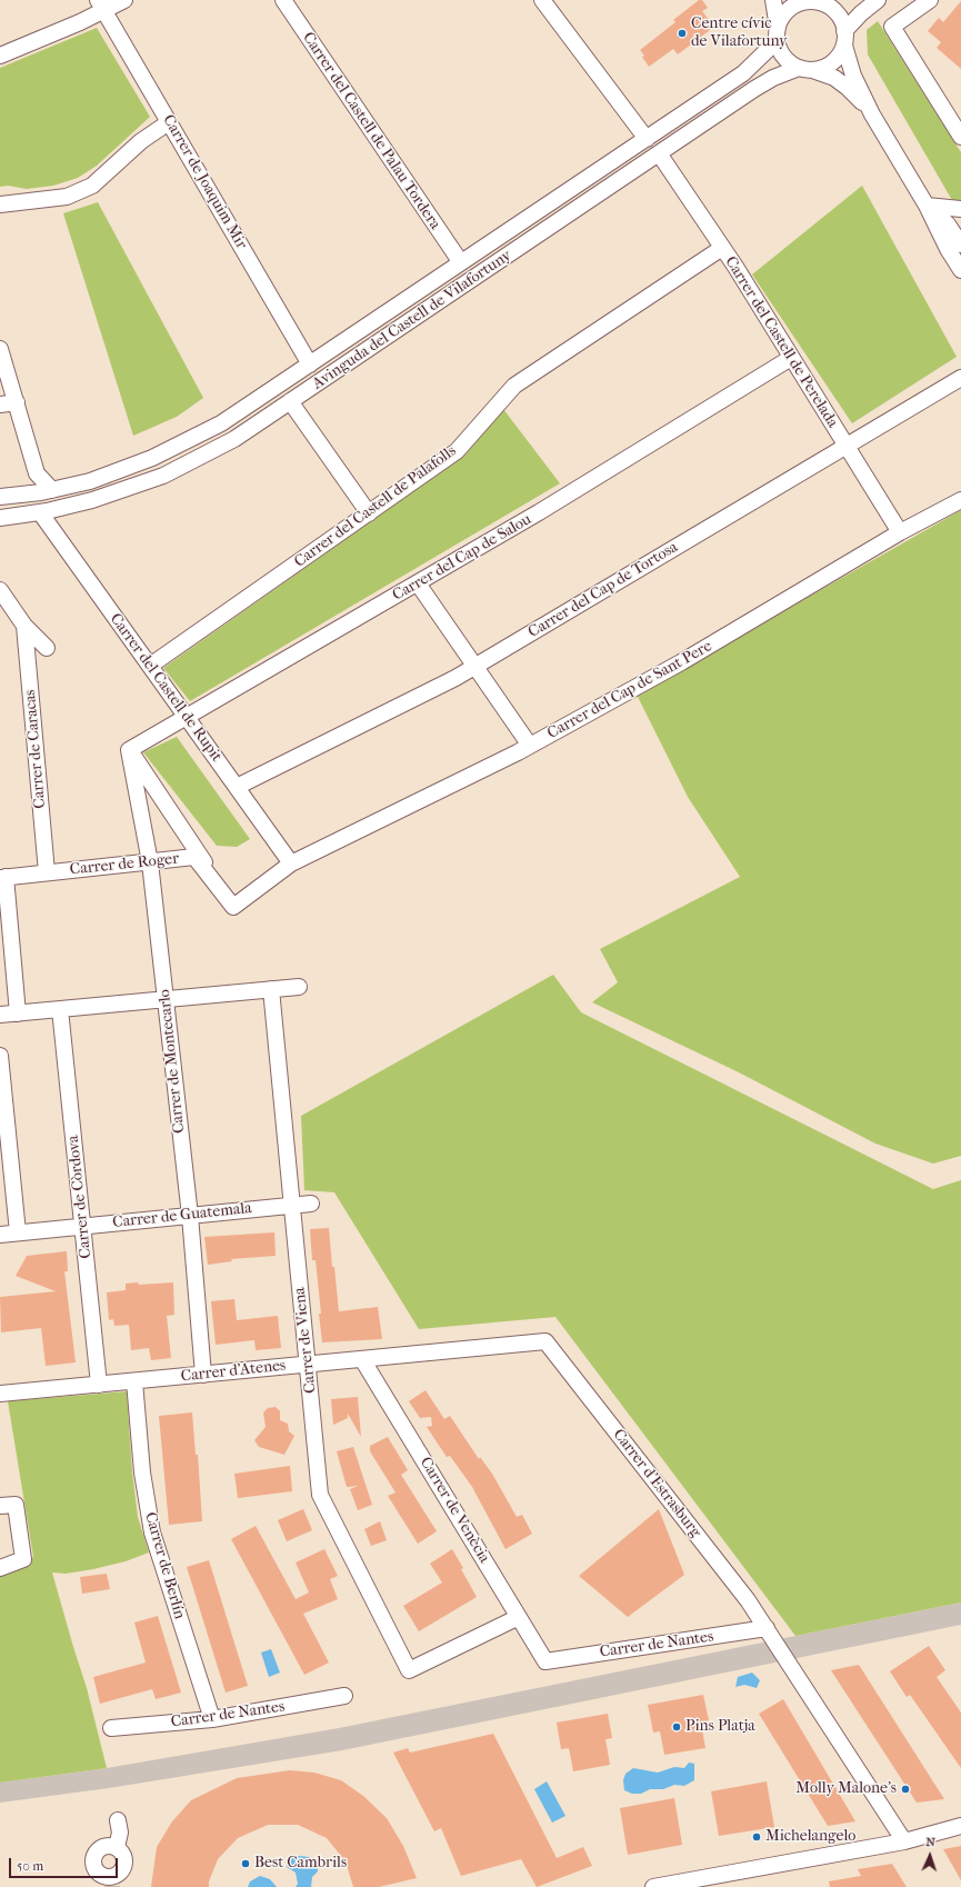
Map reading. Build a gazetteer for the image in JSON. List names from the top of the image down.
{
  "streets": {
    "street": [
      "Carrer del Castell de Palau Tordera",
      "Carrer de Joaquim Mir",
      "Avinguda del Castell de Vilafortuny",
      "Carrer del Castell de Perelada",
      "Carrer del Castell de Palafolls",
      "Carrer del Cap de Salou",
      "Carrer del Cap de Tortosa",
      "Carrer del Castell de Rupit",
      "Carrer del Cap de Sant Pere",
      "Carrer de Caracas",
      "Carrer de Roger",
      "Carrer de Montecarlo",
      "Carrer de Còrdova",
      "Carrer de Guatemala",
      "Carrer de Viena",
      "Carrer d'Atenes",
      "Carrer d'Estrasburg",
      "Carrer de Venècia",
      "Carrer de Berlín",
      "Carrer de Nantes"
    ]
  },
  "crossings": [
    ["Carrer del Castell de Palau Tordera", "Avinguda del Castell de Vilafortuny"],
    ["Carrer de Joaquim Mir", "Avinguda del Castell de Vilafortuny"],
    ["Avinguda del Castell de Vilafortuny", "Carrer del Castell de Perelada"],
    ["Avinguda del Castell de Vilafortuny", "Carrer del Castell de Rupit"],
    ["Carrer del Castell de Perelada", "Carrer del Castell de Palafolls"],
    ["Carrer del Castell de Perelada", "Carrer del Cap de Salou"],
    ["Carrer del Castell de Perelada", "Carrer del Cap de Tortosa"],
    ["Carrer del Castell de Perelada", "Carrer del Cap de Sant Pere"],
    ["Carrer del Castell de Palafolls", "Carrer del Castell de Rupit"],
    ["Carrer del Cap de Salou", "Carrer del Castell de Rupit"],
    ["Carrer del Cap de Salou", "Carrer de Montecarlo"],
    ["Carrer del Cap de Tortosa", "Carrer del Castell de Rupit"],
    ["Carrer del Castell de Rupit", "Carrer del Cap de Sant Pere"],
    ["Carrer de Caracas", "Carrer de Roger"],
    ["Carrer de Roger", "Carrer de Montecarlo"],
    ["Carrer de Montecarlo", "Carrer de Guatemala"],
    ["Carrer de Montecarlo", "Carrer d'Atenes"],
    ["Carrer de Còrdova", "Carrer de Guatemala"],
    ["Carrer de Còrdova", "Carrer d'Atenes"],
    ["Carrer de Guatemala", "Carrer de Viena"],
    ["Carrer de Viena", "Carrer d'Atenes"],
    ["Carrer de Viena", "Carrer de Venècia"],
    ["Carrer d'Atenes", "Carrer d'Estrasburg"],
    ["Carrer d'Atenes", "Carrer de Venècia"],
    ["Carrer d'Atenes", "Carrer de Berlín"],
    ["Carrer d'Estrasburg", "Carrer de Nantes"],
    ["Carrer de Venècia", "Carrer de Nantes"],
    ["Carrer de Berlín", "Carrer de Nantes"]
  ],
  "places": [
    "Centre cívic de Vilafortuny",
    "Pins Platja",
    "Molly Malone's",
    "Michelangelo",
    "Best Cambrils"
  ],
  "scale_bar": "50 m",
  "north": "top"
}
